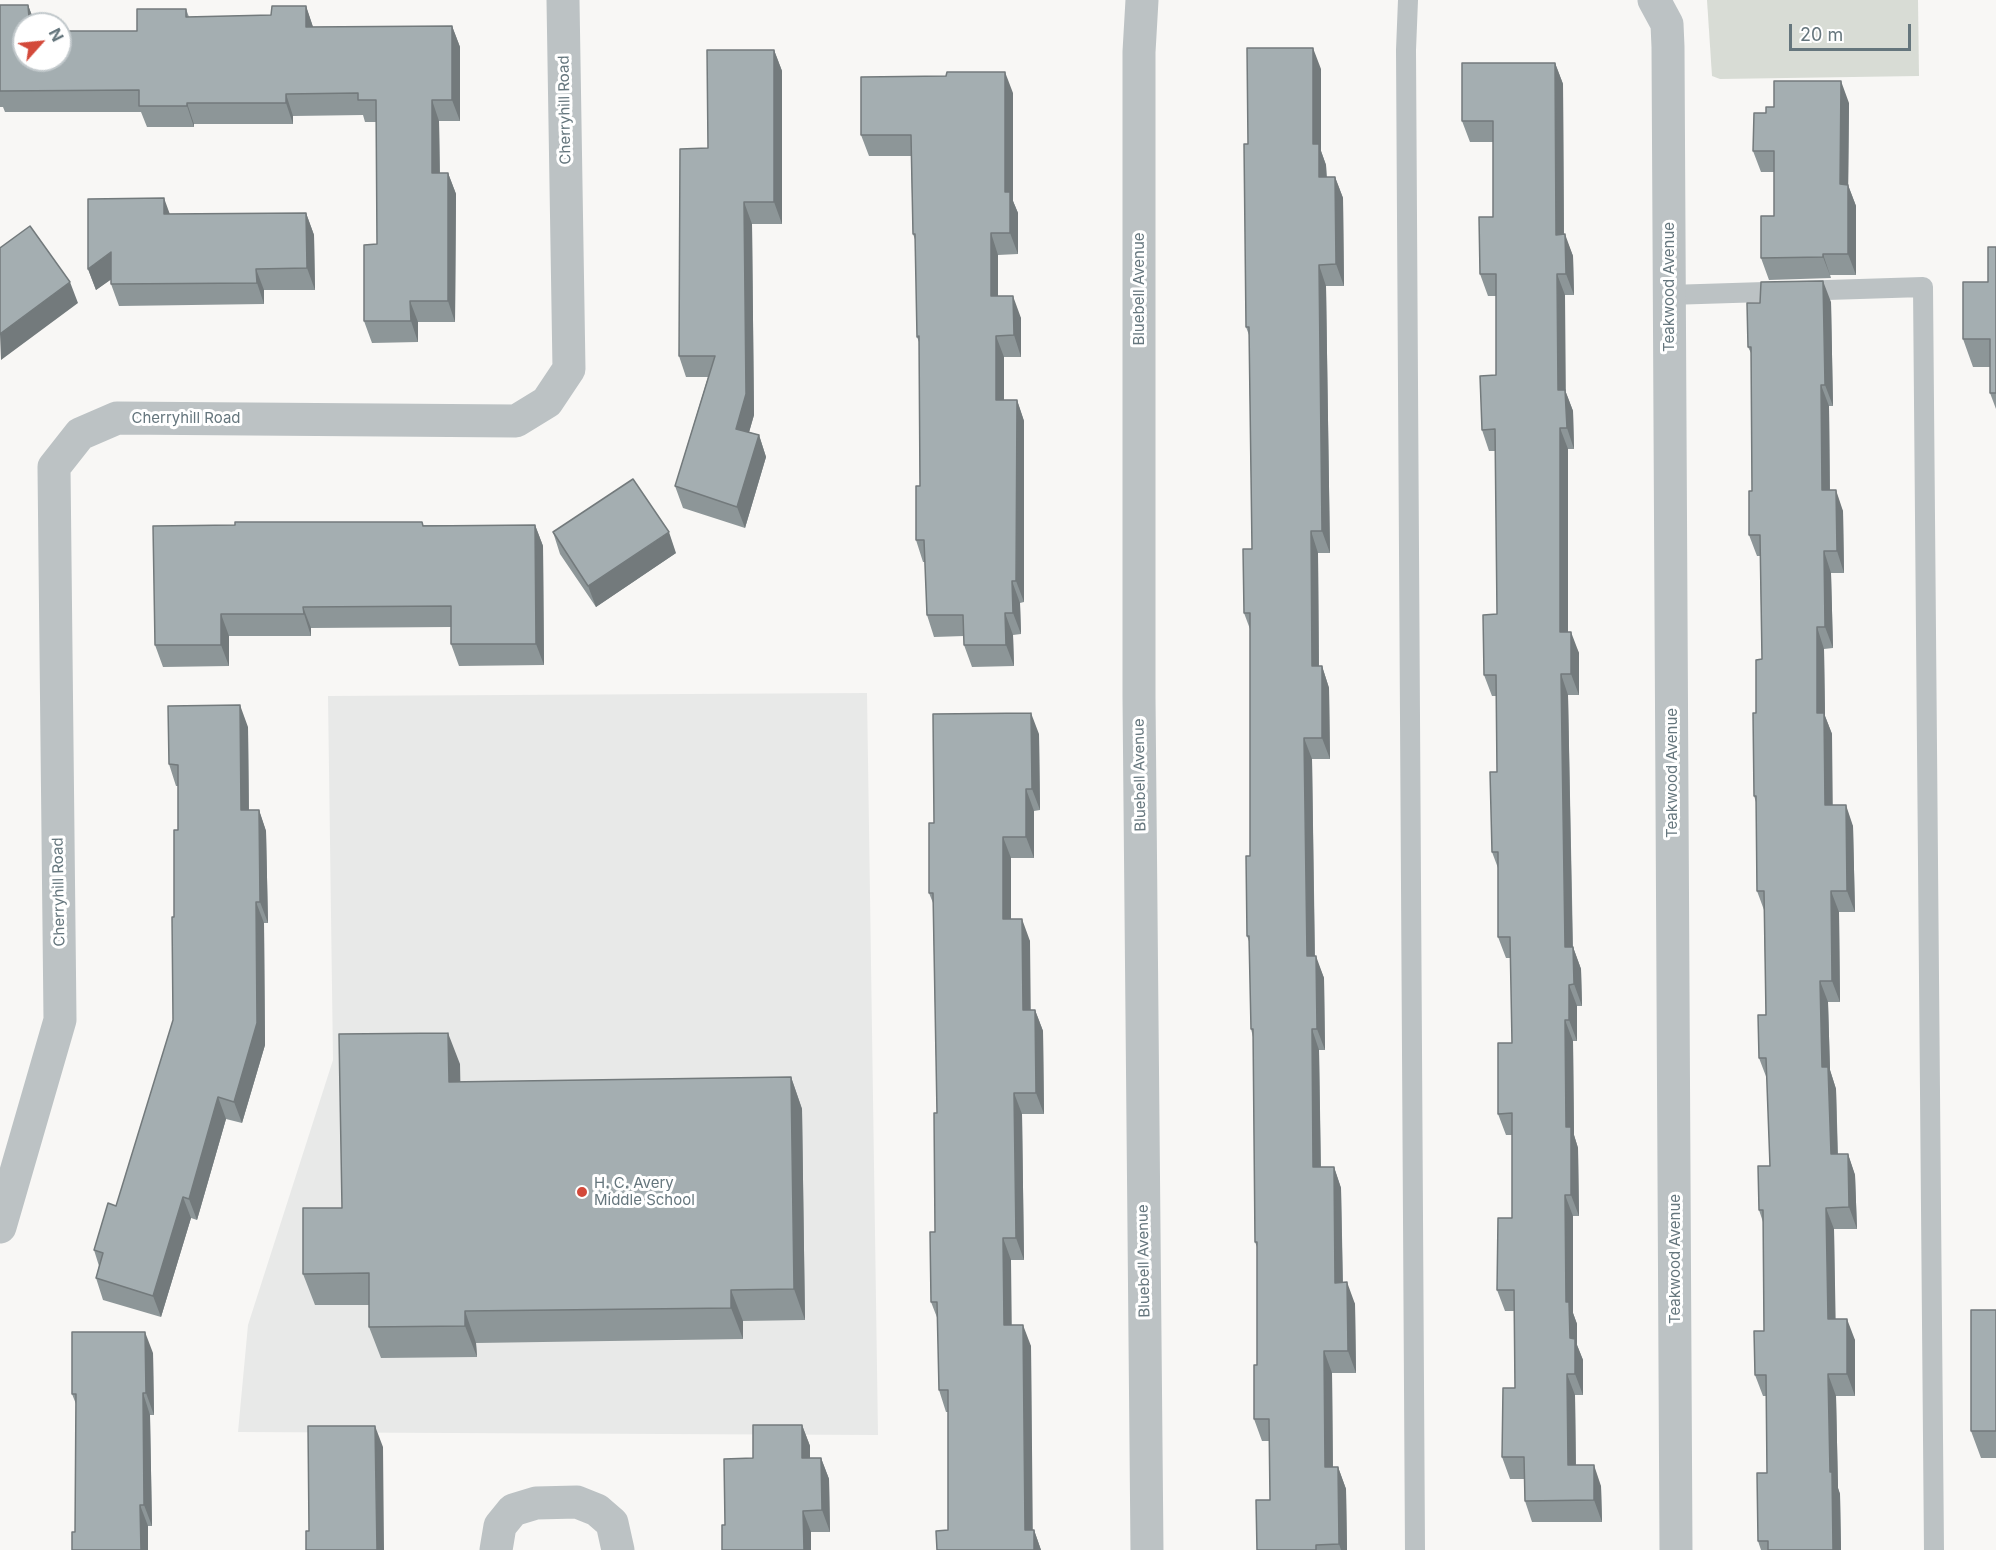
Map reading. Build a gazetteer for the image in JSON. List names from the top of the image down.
{
  "streets": {
    "street": ["Cherryhill Road", "Teakwood Avenue", "Bluebell Avenue"]
  },
  "places": ["H. C. Avery Middle School"],
  "scale_bar": "20 m",
  "north": "top right"
}
